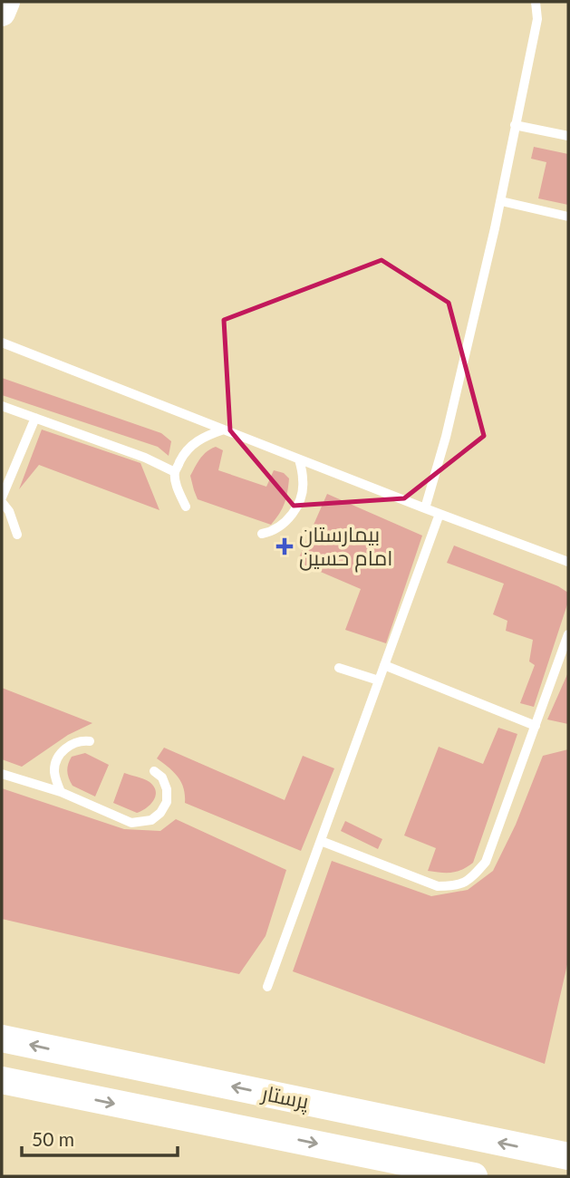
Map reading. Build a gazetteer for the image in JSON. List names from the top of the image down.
{
  "streets": {
    "main road": ["پرستار"]
  },
  "places": {
    "health": ["بیمارستان امام حسین"]
  },
  "scale_bar": "50 m"
}
